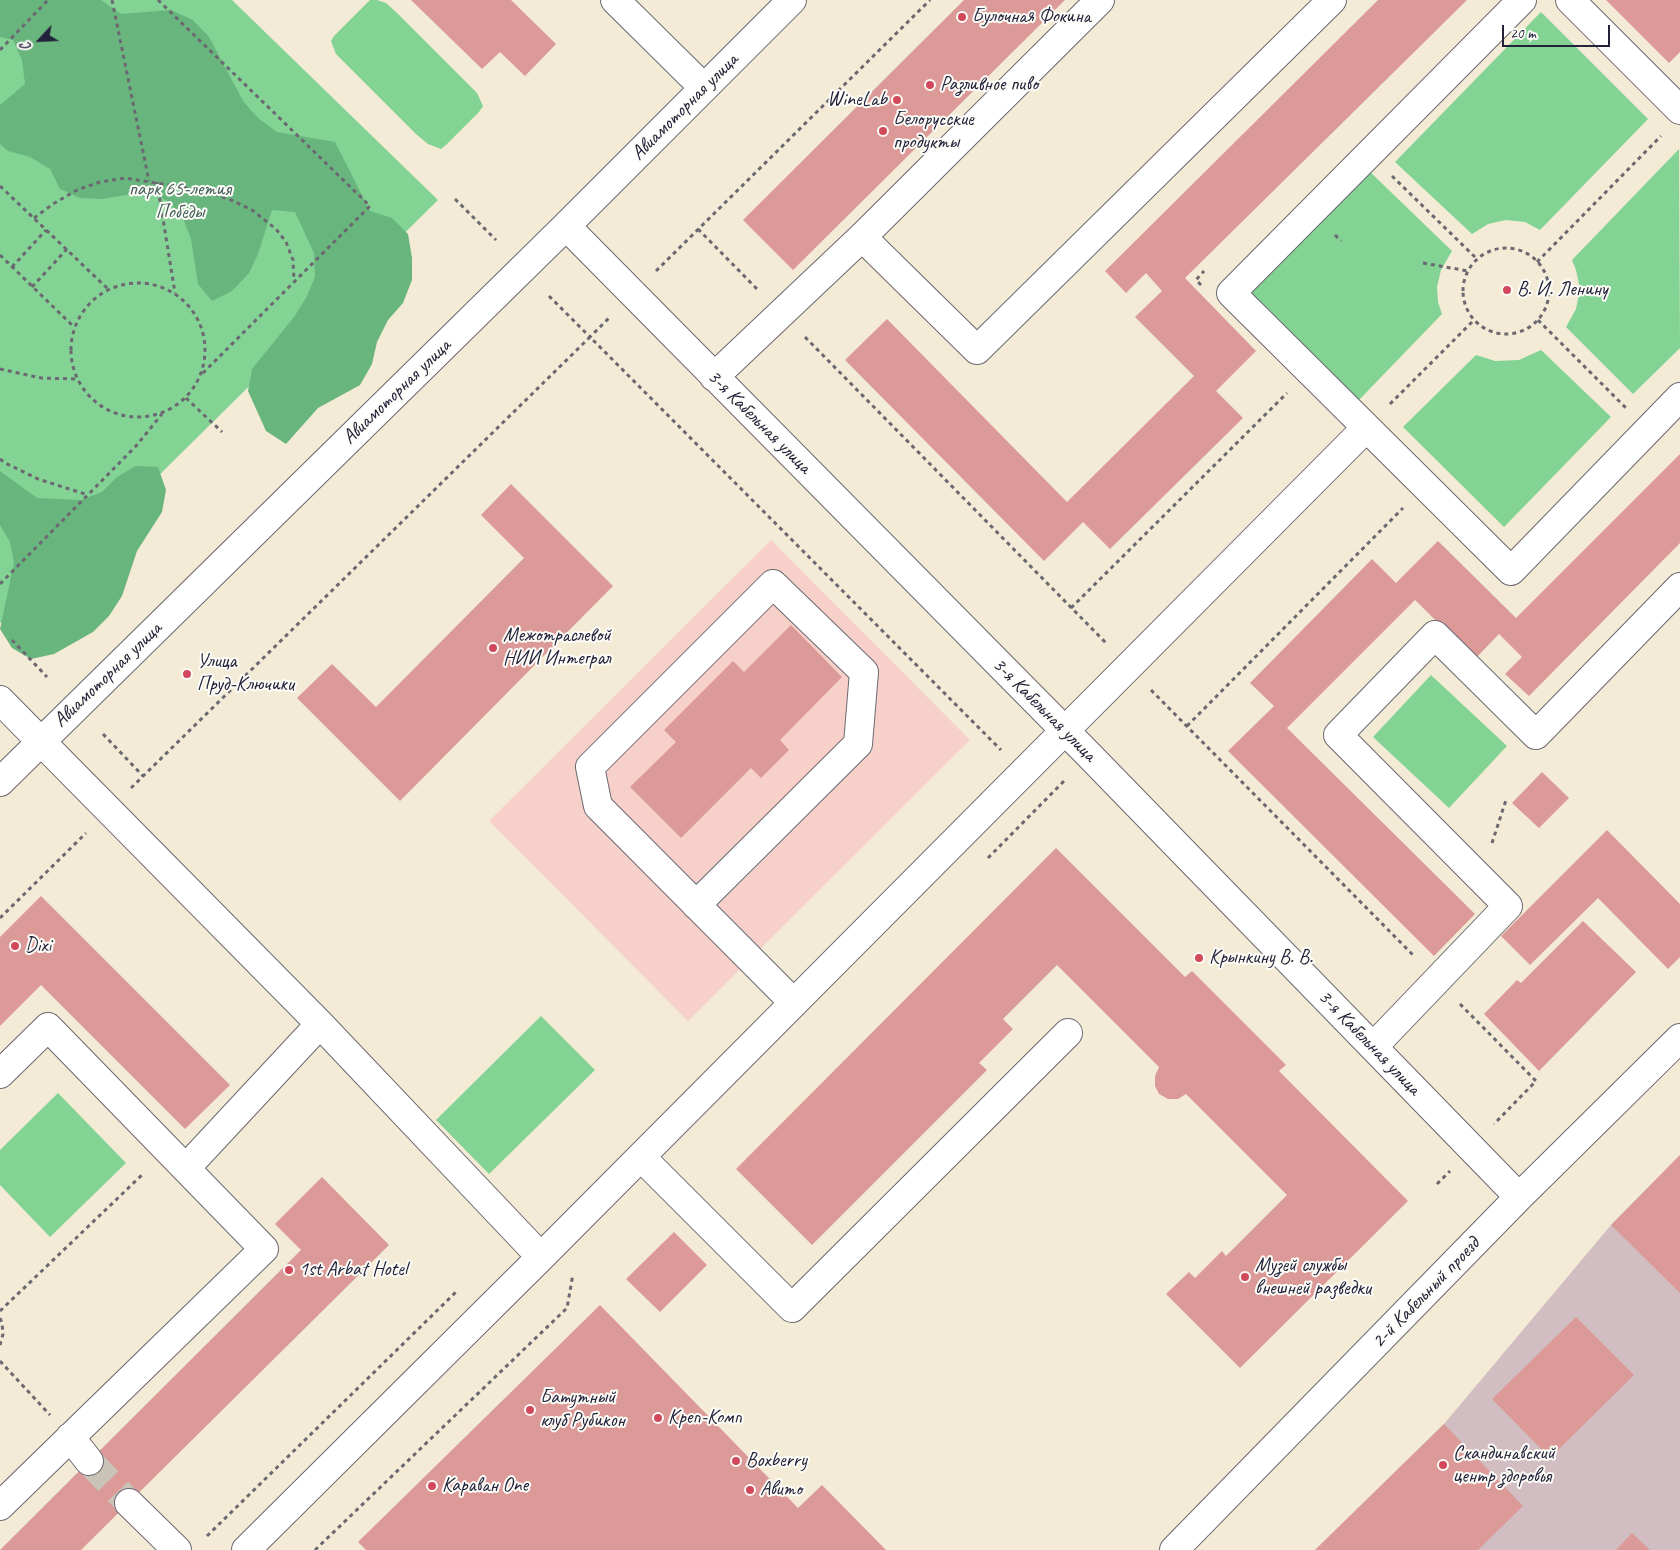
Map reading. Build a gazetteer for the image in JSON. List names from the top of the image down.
{
  "streets": {
    "street": ["Авиамоторная улица", "3-я Кабельная улица", "2-й Кабельный проезд"]
  },
  "crossings": [
    ["Авиамоторная улица", "3-я Кабельная улица"],
    ["3-я Кабельная улица", "2-й Кабельный проезд"]
  ],
  "parks": ["парк 65-летия Победы"],
  "places": [
    "Булочная Фокина",
    "Разливное пиво",
    "WineLab",
    "Белорусские продукты",
    "В. И. Ленину",
    "Межотраслевой НИИ Интеграл",
    "Улица Пруд-Ключики",
    "Dixi",
    "Крынкину В. В.",
    "1st Arbat Hotel",
    "Музей службы внешней разведки",
    "Батутный клуб Рубикон",
    "Креп-Комп",
    "Boxberry",
    "Скандинавский центр здоровья",
    "Караван One",
    "Авито"
  ],
  "scale_bar": "20 m",
  "north": "bottom left"
}
